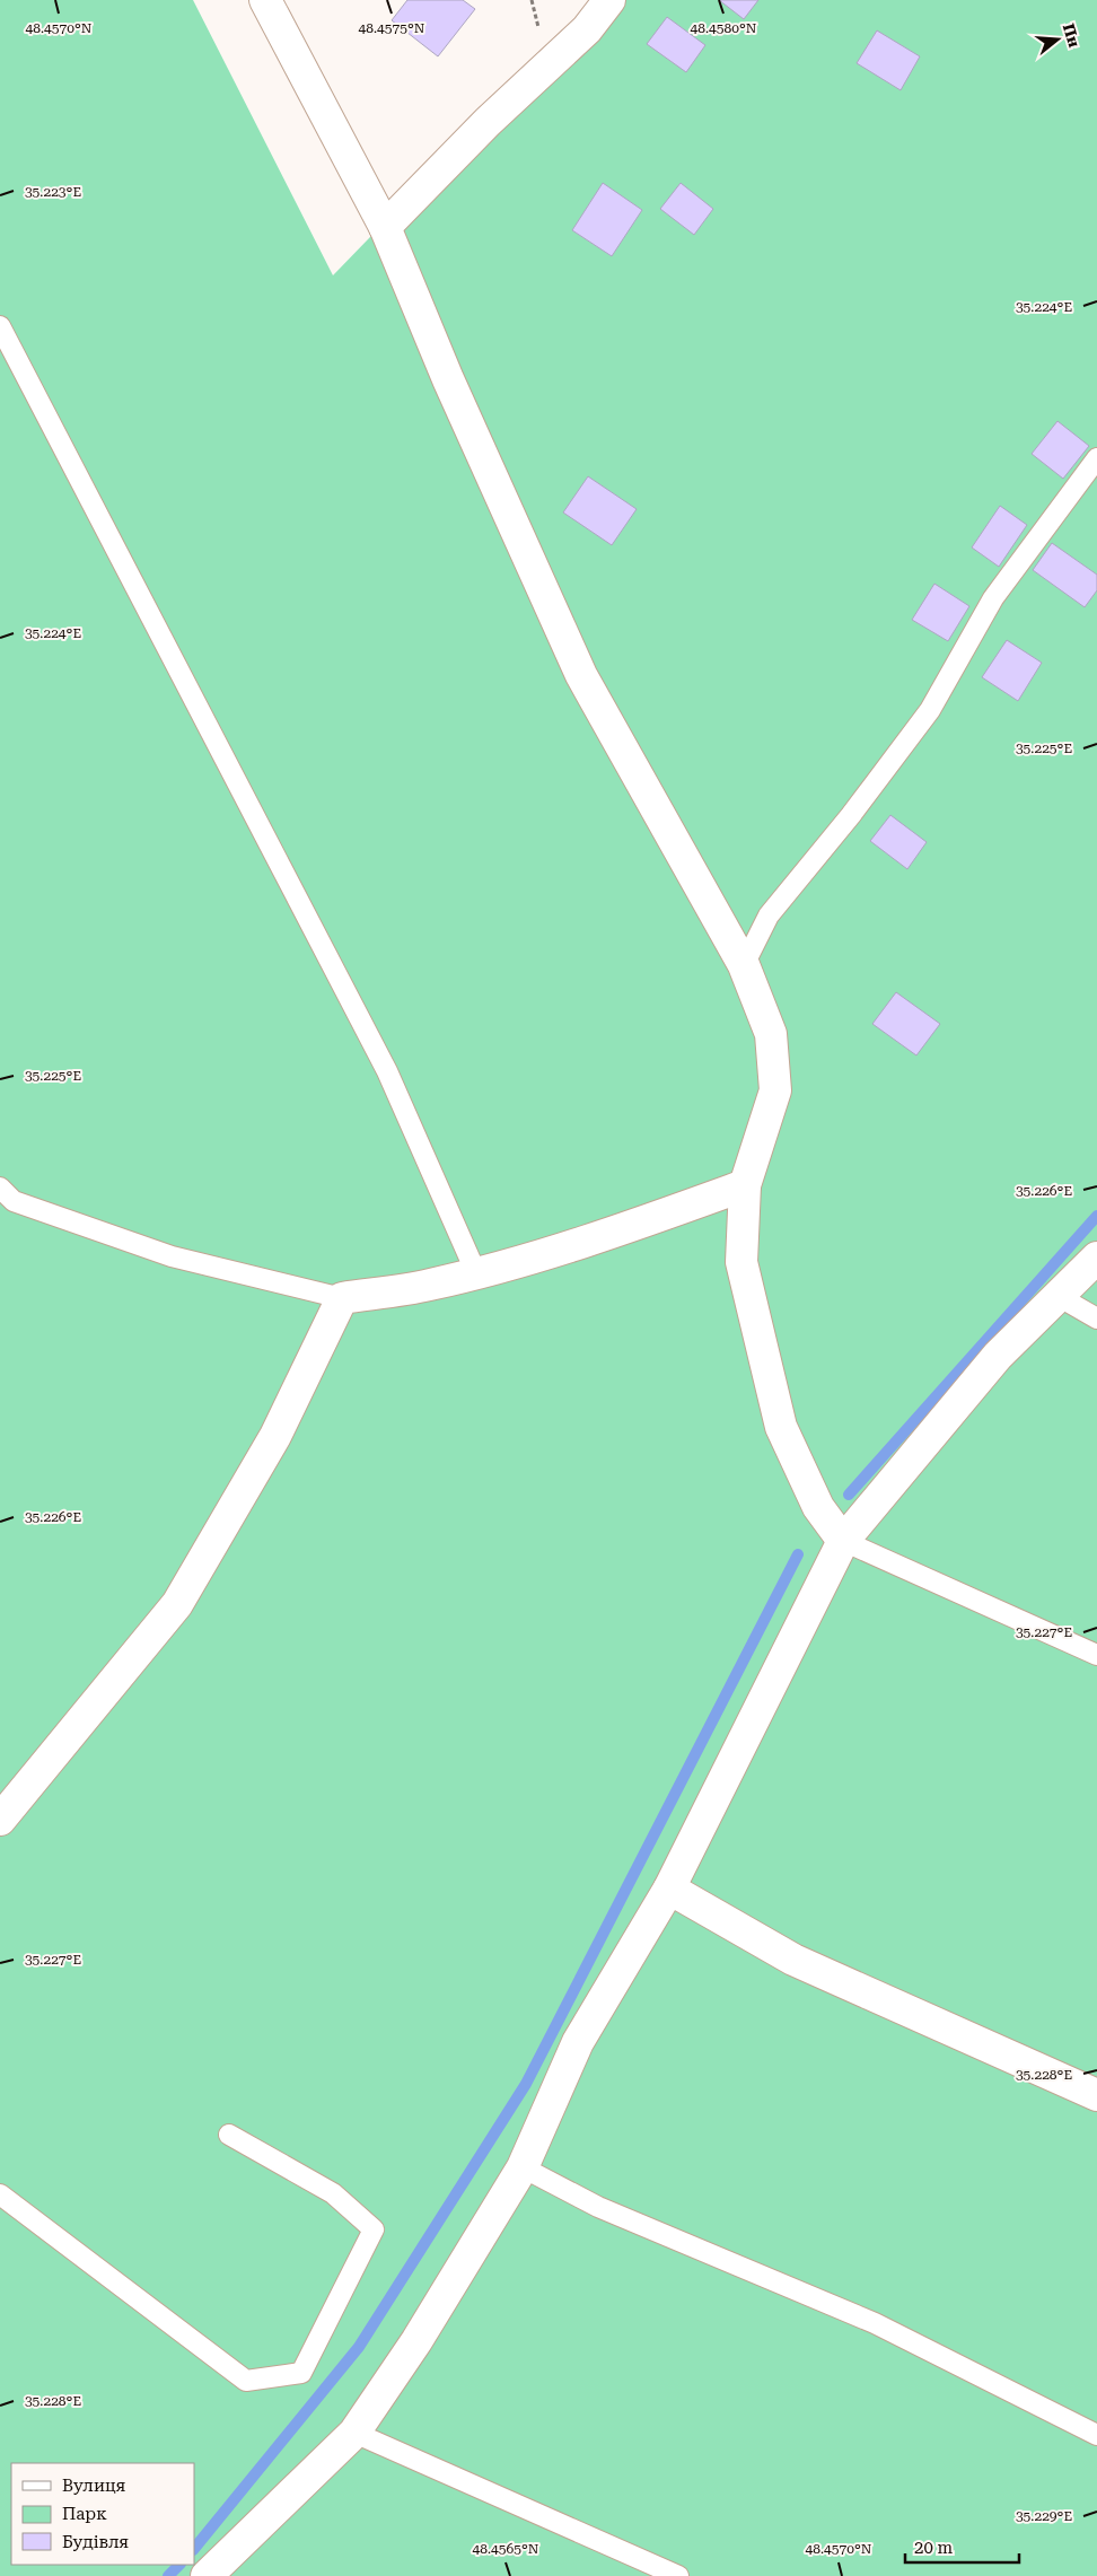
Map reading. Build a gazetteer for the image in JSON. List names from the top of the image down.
{
  "legend": ["Вулиця", "Парк", "Будівля"],
  "scale_bar": "20 m",
  "north": "right",
  "coordinates": [
    "48.4570°N",
    "48.4575°N",
    "48.4580°N",
    "35.223°E",
    "35.224°E",
    "35.225°E",
    "35.226°E",
    "35.227°E",
    "35.228°E",
    "35.229°E",
    "48.4565°N"
  ]
}
